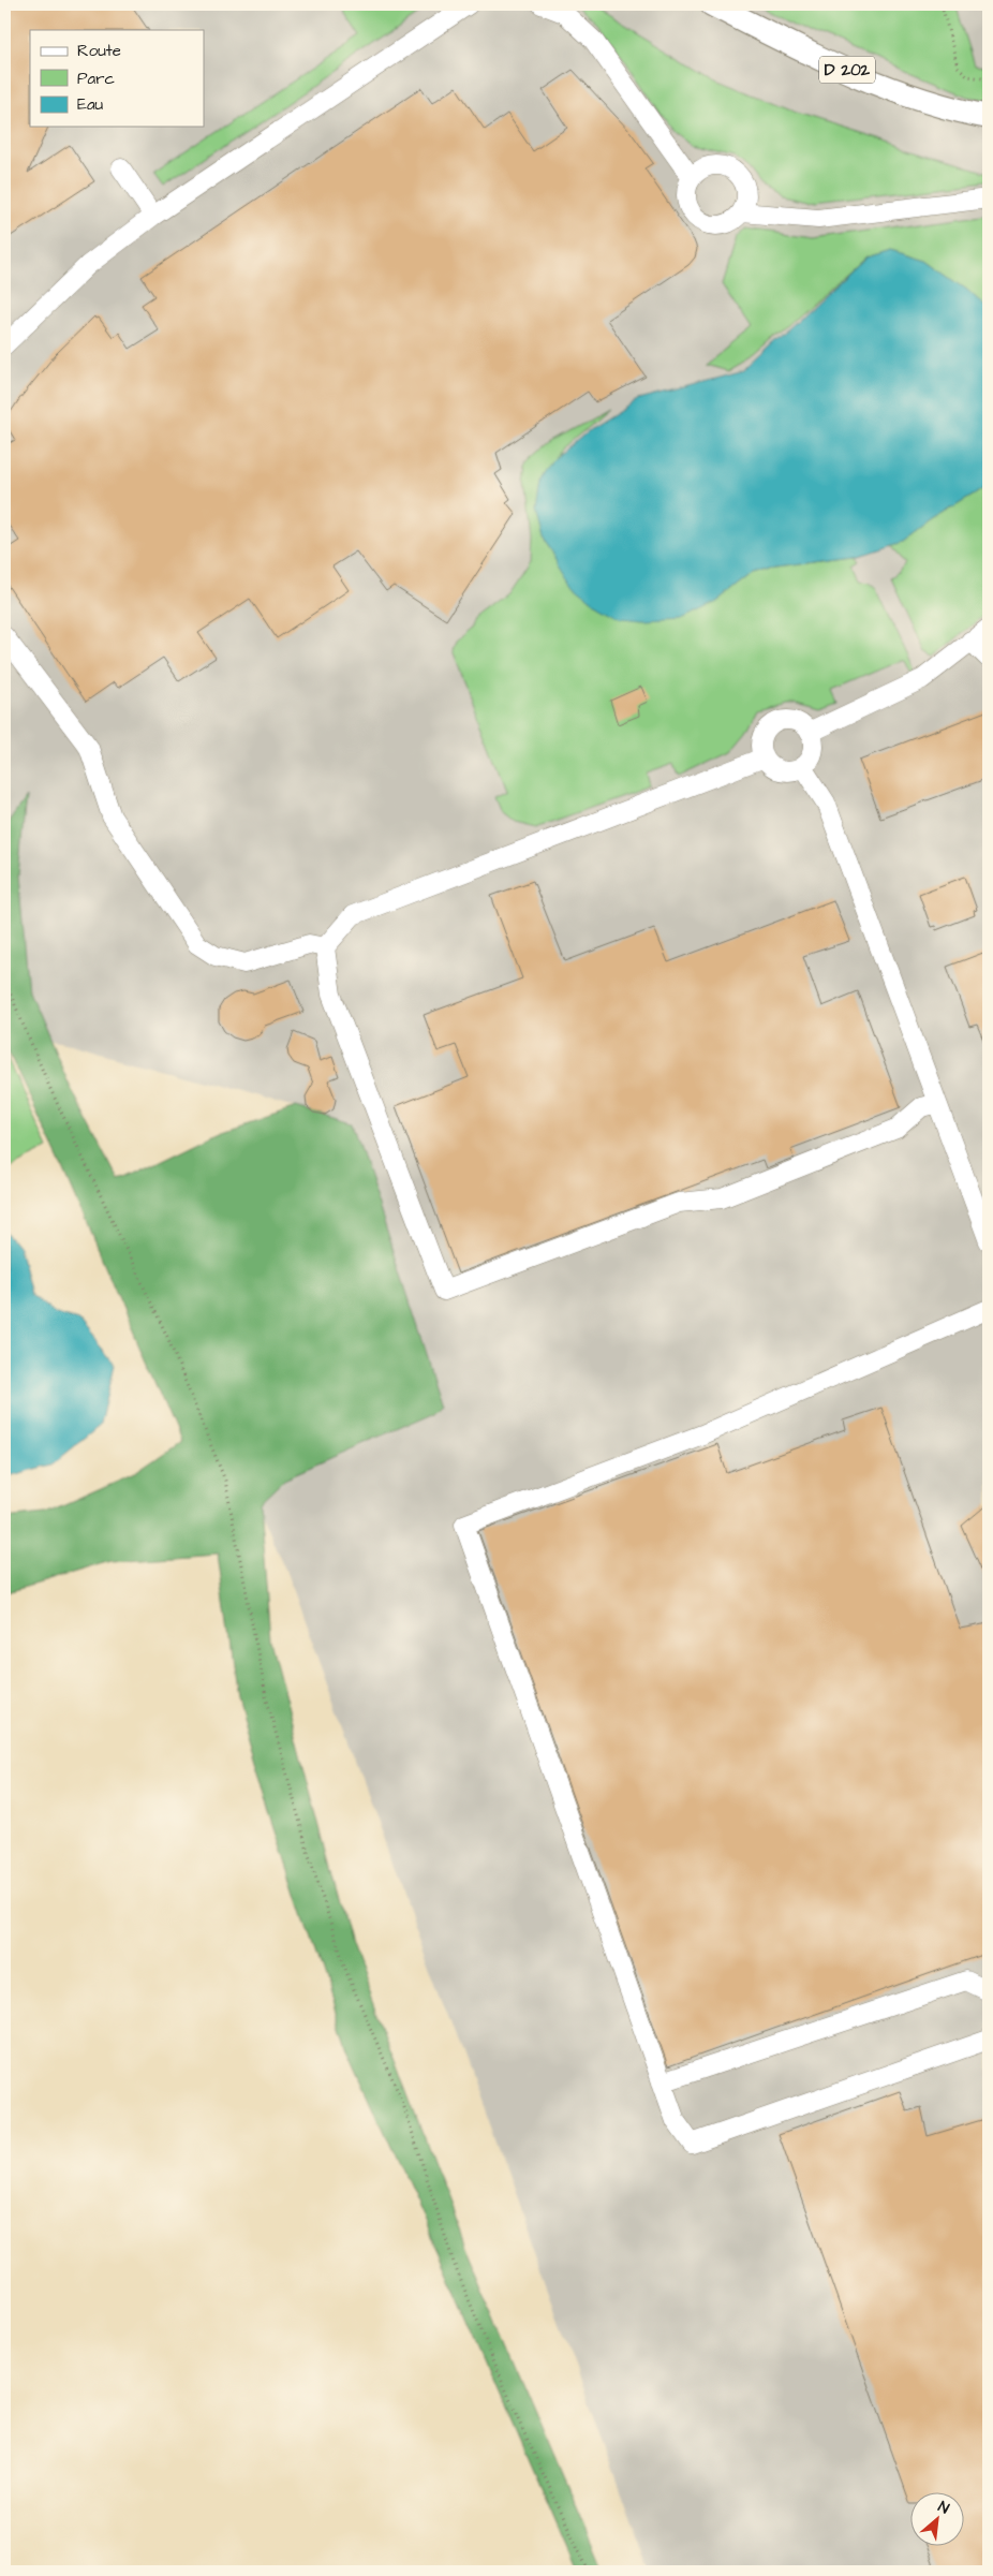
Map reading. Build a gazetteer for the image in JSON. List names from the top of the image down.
{
  "streets": {
    "main road": ["D 202"]
  },
  "legend": ["Route", "Parc", "Eau"],
  "north": "top right"
}
